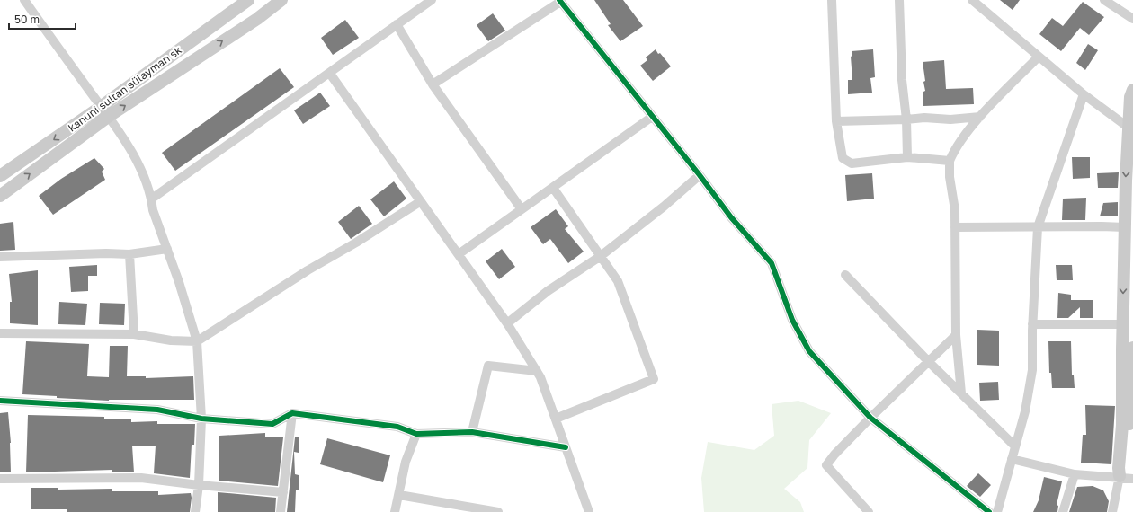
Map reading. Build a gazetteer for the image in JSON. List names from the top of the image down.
{
  "streets": {
    "main road": ["kanuni sultan sülayman sk"]
  },
  "scale_bar": "50 m"
}
